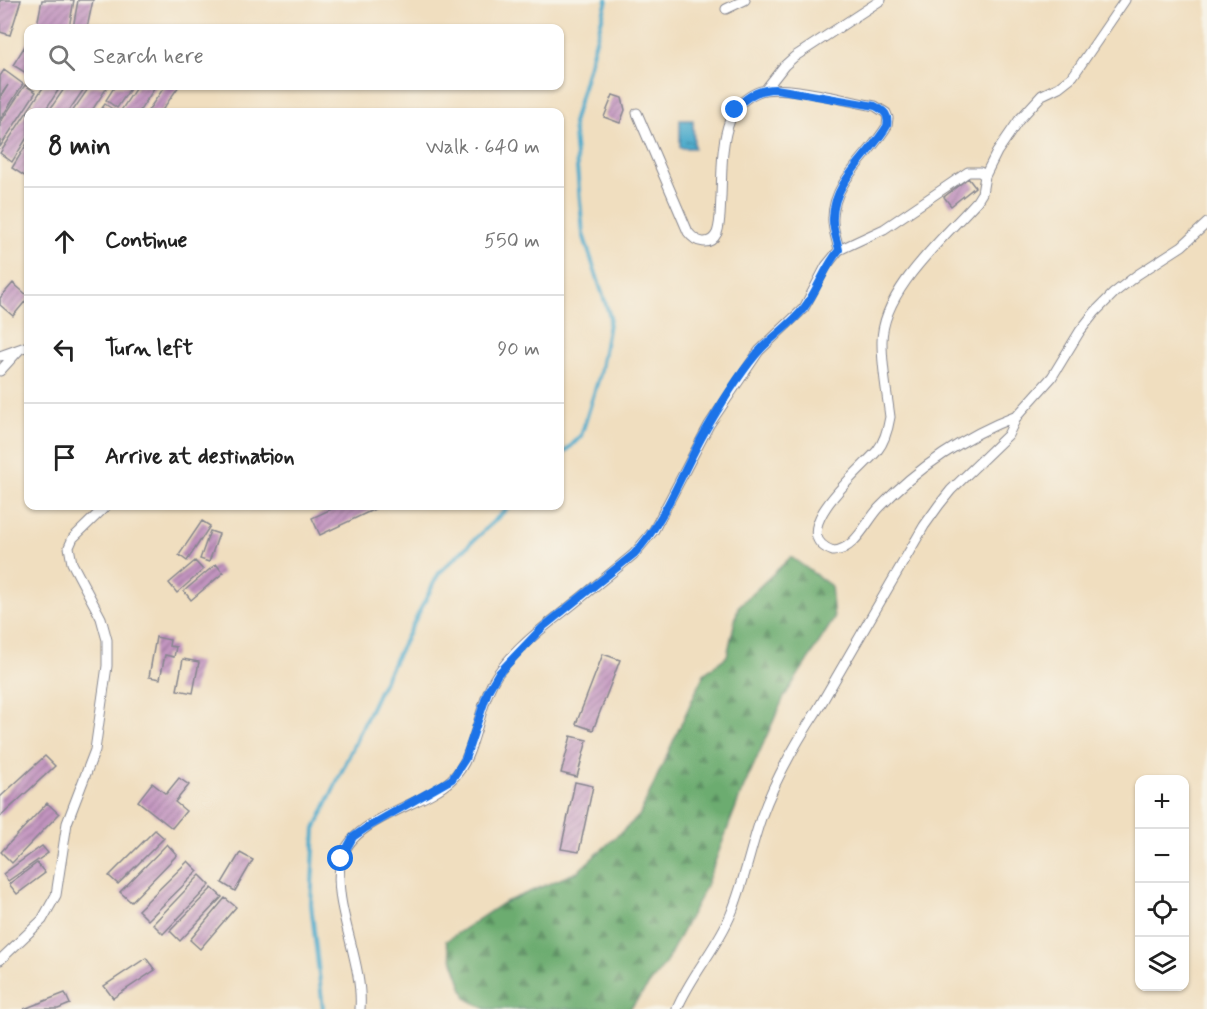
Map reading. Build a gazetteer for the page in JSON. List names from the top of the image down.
{
  "page": {
    "search": "Search here",
    "heading": ["8 min", "Walk · 640 m"],
    "list": [
      ["Continue", "550 m"],
      ["Turn left", "90 m"],
      "Arrive at destination"
    ],
    "map_buttons": ["+", "−"]
  }
}
